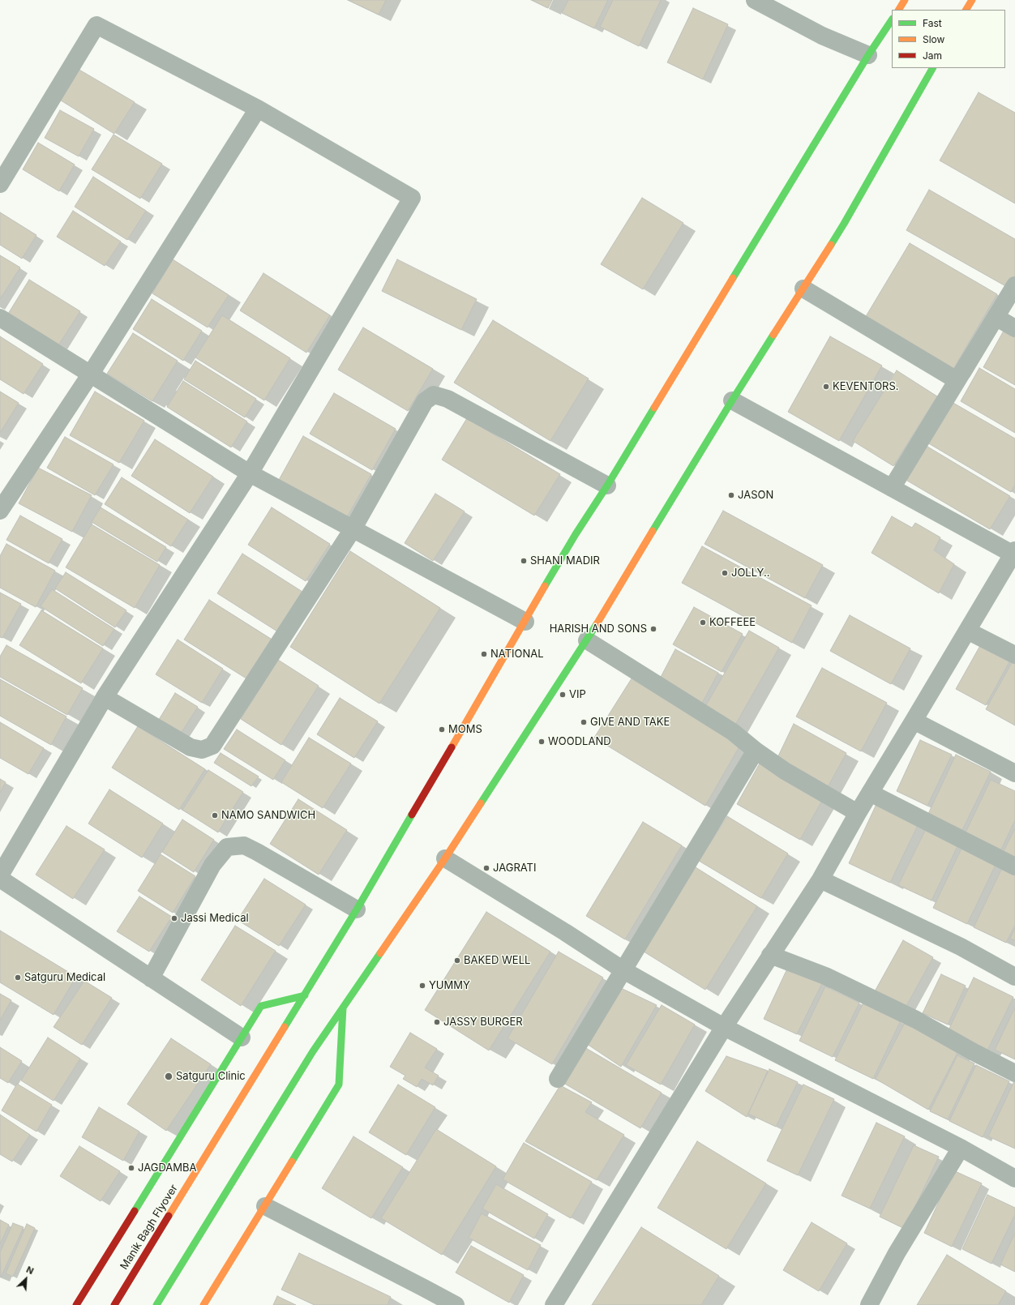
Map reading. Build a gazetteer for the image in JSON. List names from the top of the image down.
{
  "streets": {
    "main road": ["Manik Bagh Flyover"]
  },
  "places": [
    "KEVENTORS.",
    "JASON",
    "SHANI MADIR",
    "JOLLY..",
    "KOFFEEE",
    "HARISH AND SONS",
    "NATIONAL",
    "VIP",
    "GIVE AND TAKE",
    "MOMS",
    "WOODLAND",
    "NAMO SANDWICH",
    "JAGRATI",
    "Jassi Medical",
    "BAKED WELL",
    "Satguru Medical",
    "YUMMY",
    "JASSY BURGER",
    "Satguru Clinic",
    "JAGDAMBA"
  ],
  "legend": ["Fast", "Slow", "Jam"],
  "north": "top right"
}
